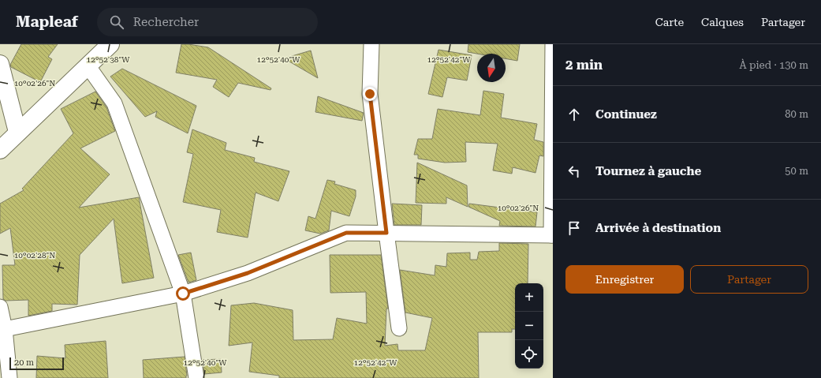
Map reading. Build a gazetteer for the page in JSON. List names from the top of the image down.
{
  "scale_bar": "20 m",
  "north": "bottom",
  "page": {
    "header": "Mapleaf",
    "search": "Rechercher",
    "nav": ["Carte", "Calques", "Partager"],
    "heading": ["2 min", "À pied · 130 m"],
    "list": [
      ["Continuez", "80 m"],
      ["Tournez à gauche", "50 m"],
      "Arrivée à destination"
    ],
    "buttons": ["Enregistrer", "Partager"],
    "map_buttons": ["+", "−"],
    "scale": "20 m"
  },
  "coordinates": [
    "12°52'38\"W",
    "12°52'40\"W",
    "12°52'42\"W",
    "10°02'26\"N",
    "10°02'28\"N"
  ]
}
